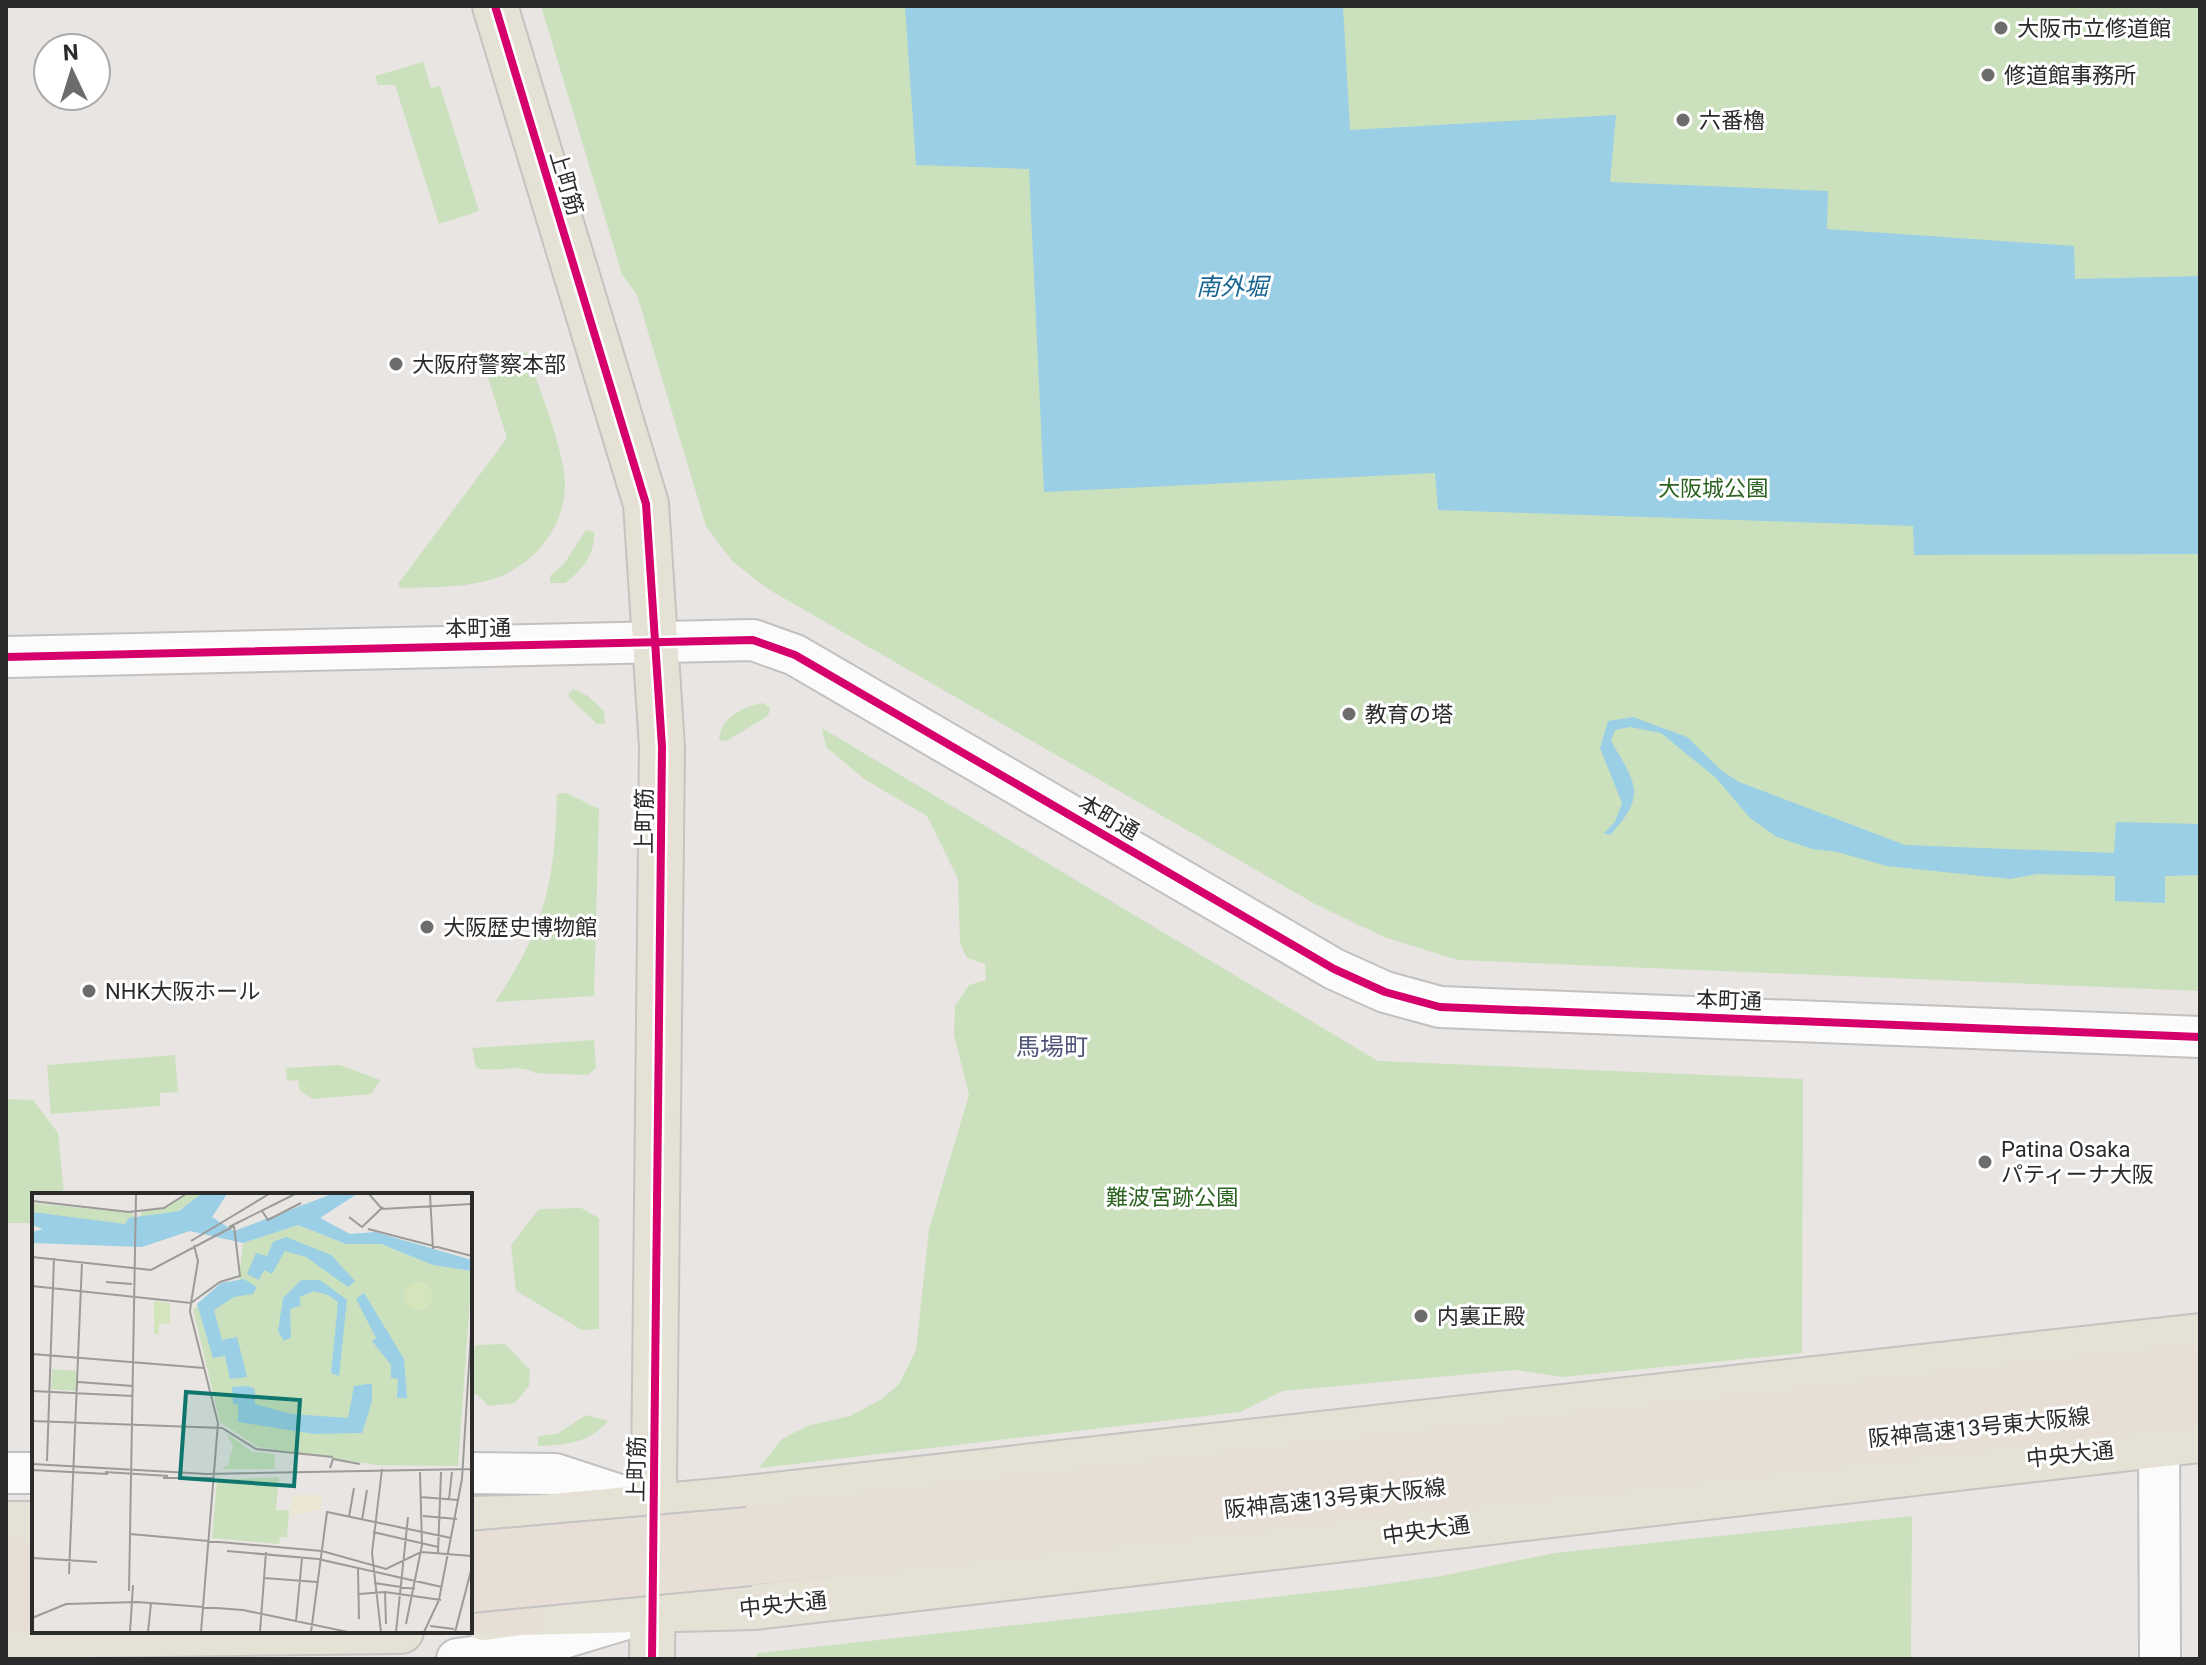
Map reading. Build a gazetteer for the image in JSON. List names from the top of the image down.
{
  "streets": {
    "highway": ["阪神高速13号東大阪線"],
    "main road": ["上町筋", "中央大通"],
    "street": ["本町通"]
  },
  "crossings": [
    ["上町筋", "本町通"],
    ["上町筋", "中央大通"]
  ],
  "districts": ["馬場町"],
  "water": ["南外堀"],
  "parks": ["大阪城公園", "難波宮跡公園"],
  "places": [
    "大阪市立修道館",
    "修道館事務所",
    "六番櫓",
    "大阪府警察本部",
    "教育の塔",
    "大阪歴史博物館",
    "NHK大阪ホール",
    "Patina Osaka パティーナ大阪",
    "内裏正殿"
  ],
  "north": "top"
}
